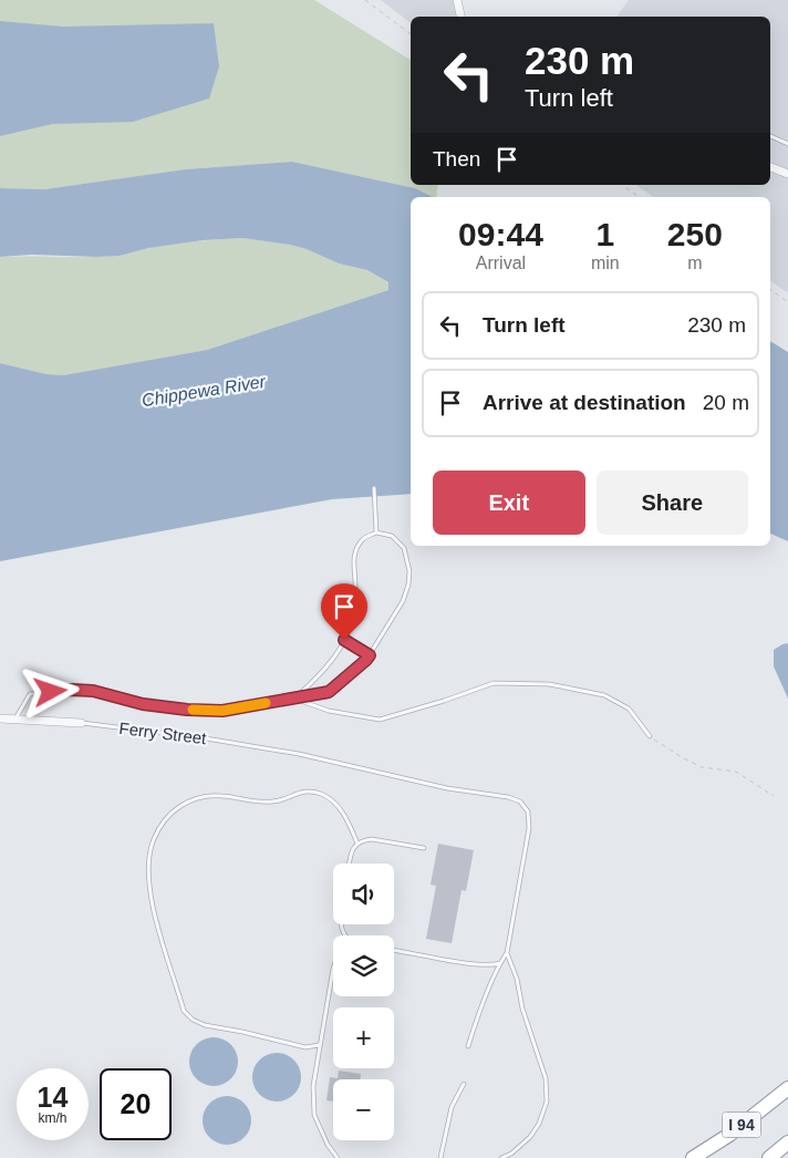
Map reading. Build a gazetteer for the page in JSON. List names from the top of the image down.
{
  "streets": {
    "highway": ["I 94"],
    "street": ["Ferry Street"]
  },
  "water": ["Chippewa River"],
  "page": {
    "turn": ["230 m", "Turn left"],
    "then": "Then",
    "eta": [
      "09:44",
      "Arrival",
      "1",
      "min",
      "250",
      "m"
    ],
    "list": [
      {
        "name": "Turn left",
        "value": "230 m"
      },
      {
        "name": "Arrive at destination",
        "value": "20 m"
      }
    ],
    "buttons": ["Exit", "Share"],
    "map_buttons": ["+", "−"],
    "speed": "14 km/h",
    "limit": "20"
  }
}
